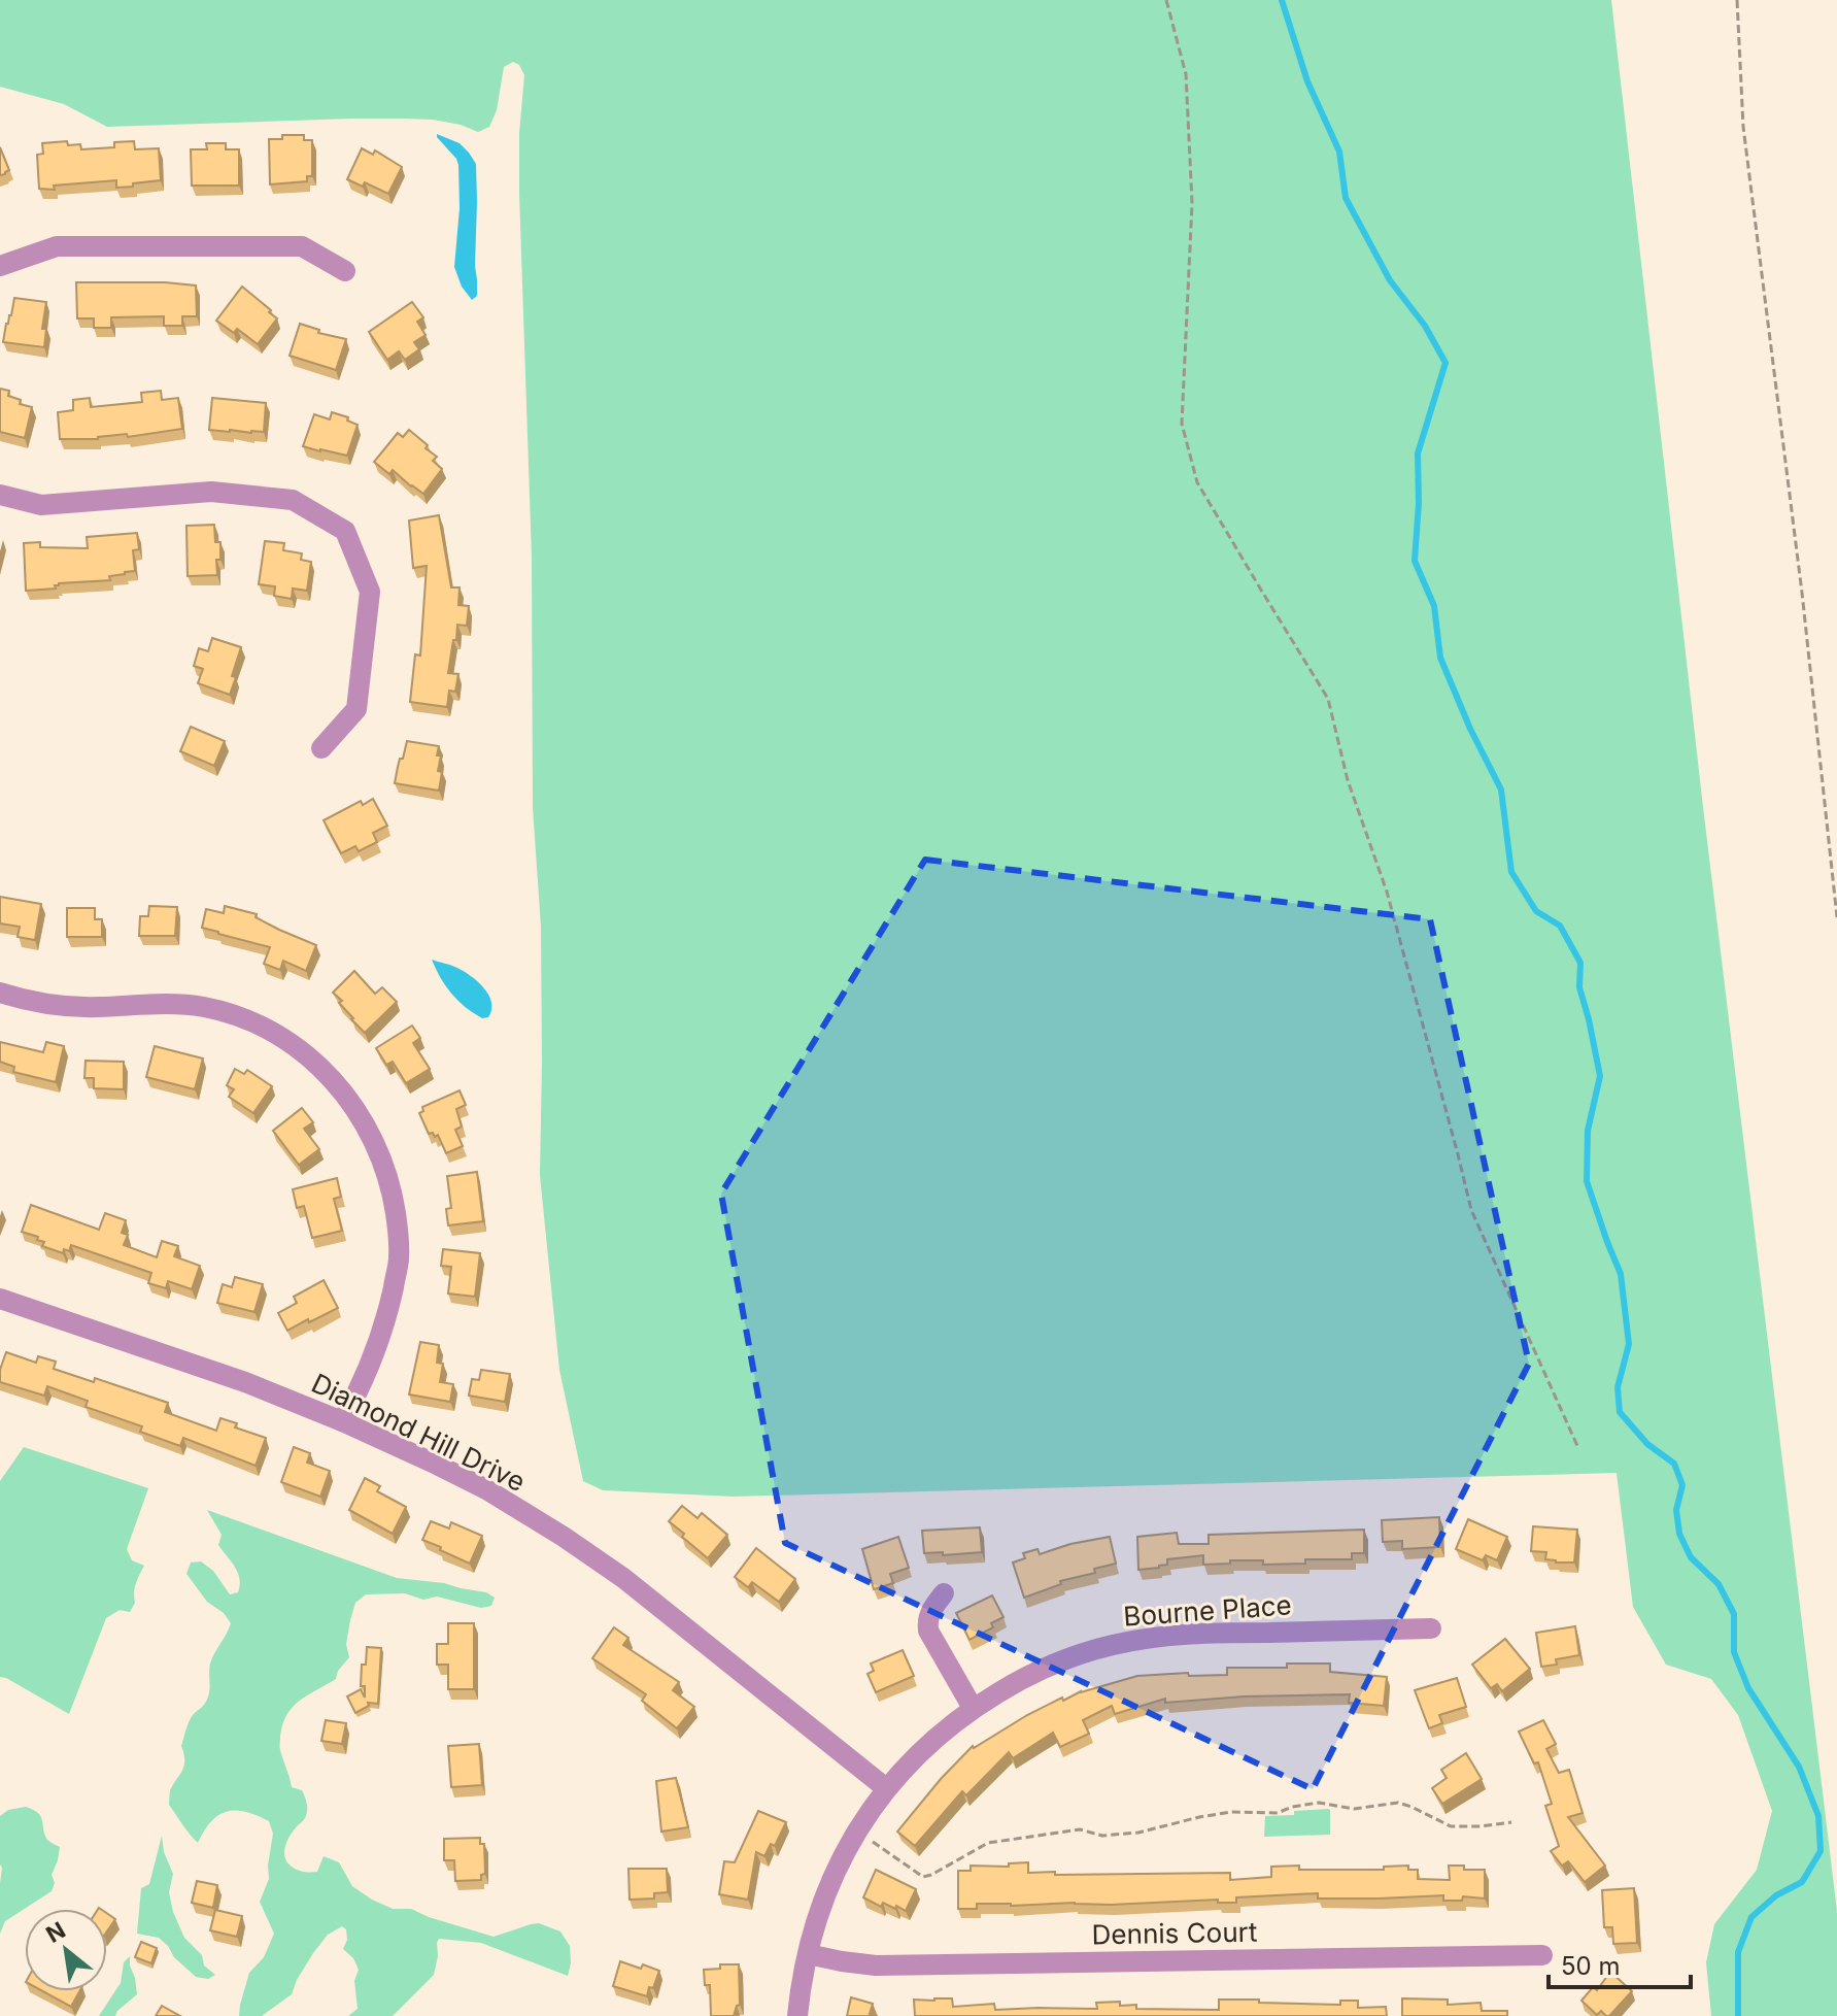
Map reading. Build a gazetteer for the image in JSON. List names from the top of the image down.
{
  "streets": {
    "street": ["Diamond Hill Drive", "Bourne Place", "Dennis Court"]
  },
  "crossings": [
    ["Diamond Hill Drive", "Bourne Place"],
    ["Bourne Place", "Dennis Court"]
  ],
  "scale_bar": "50 m",
  "north": "top left"
}
